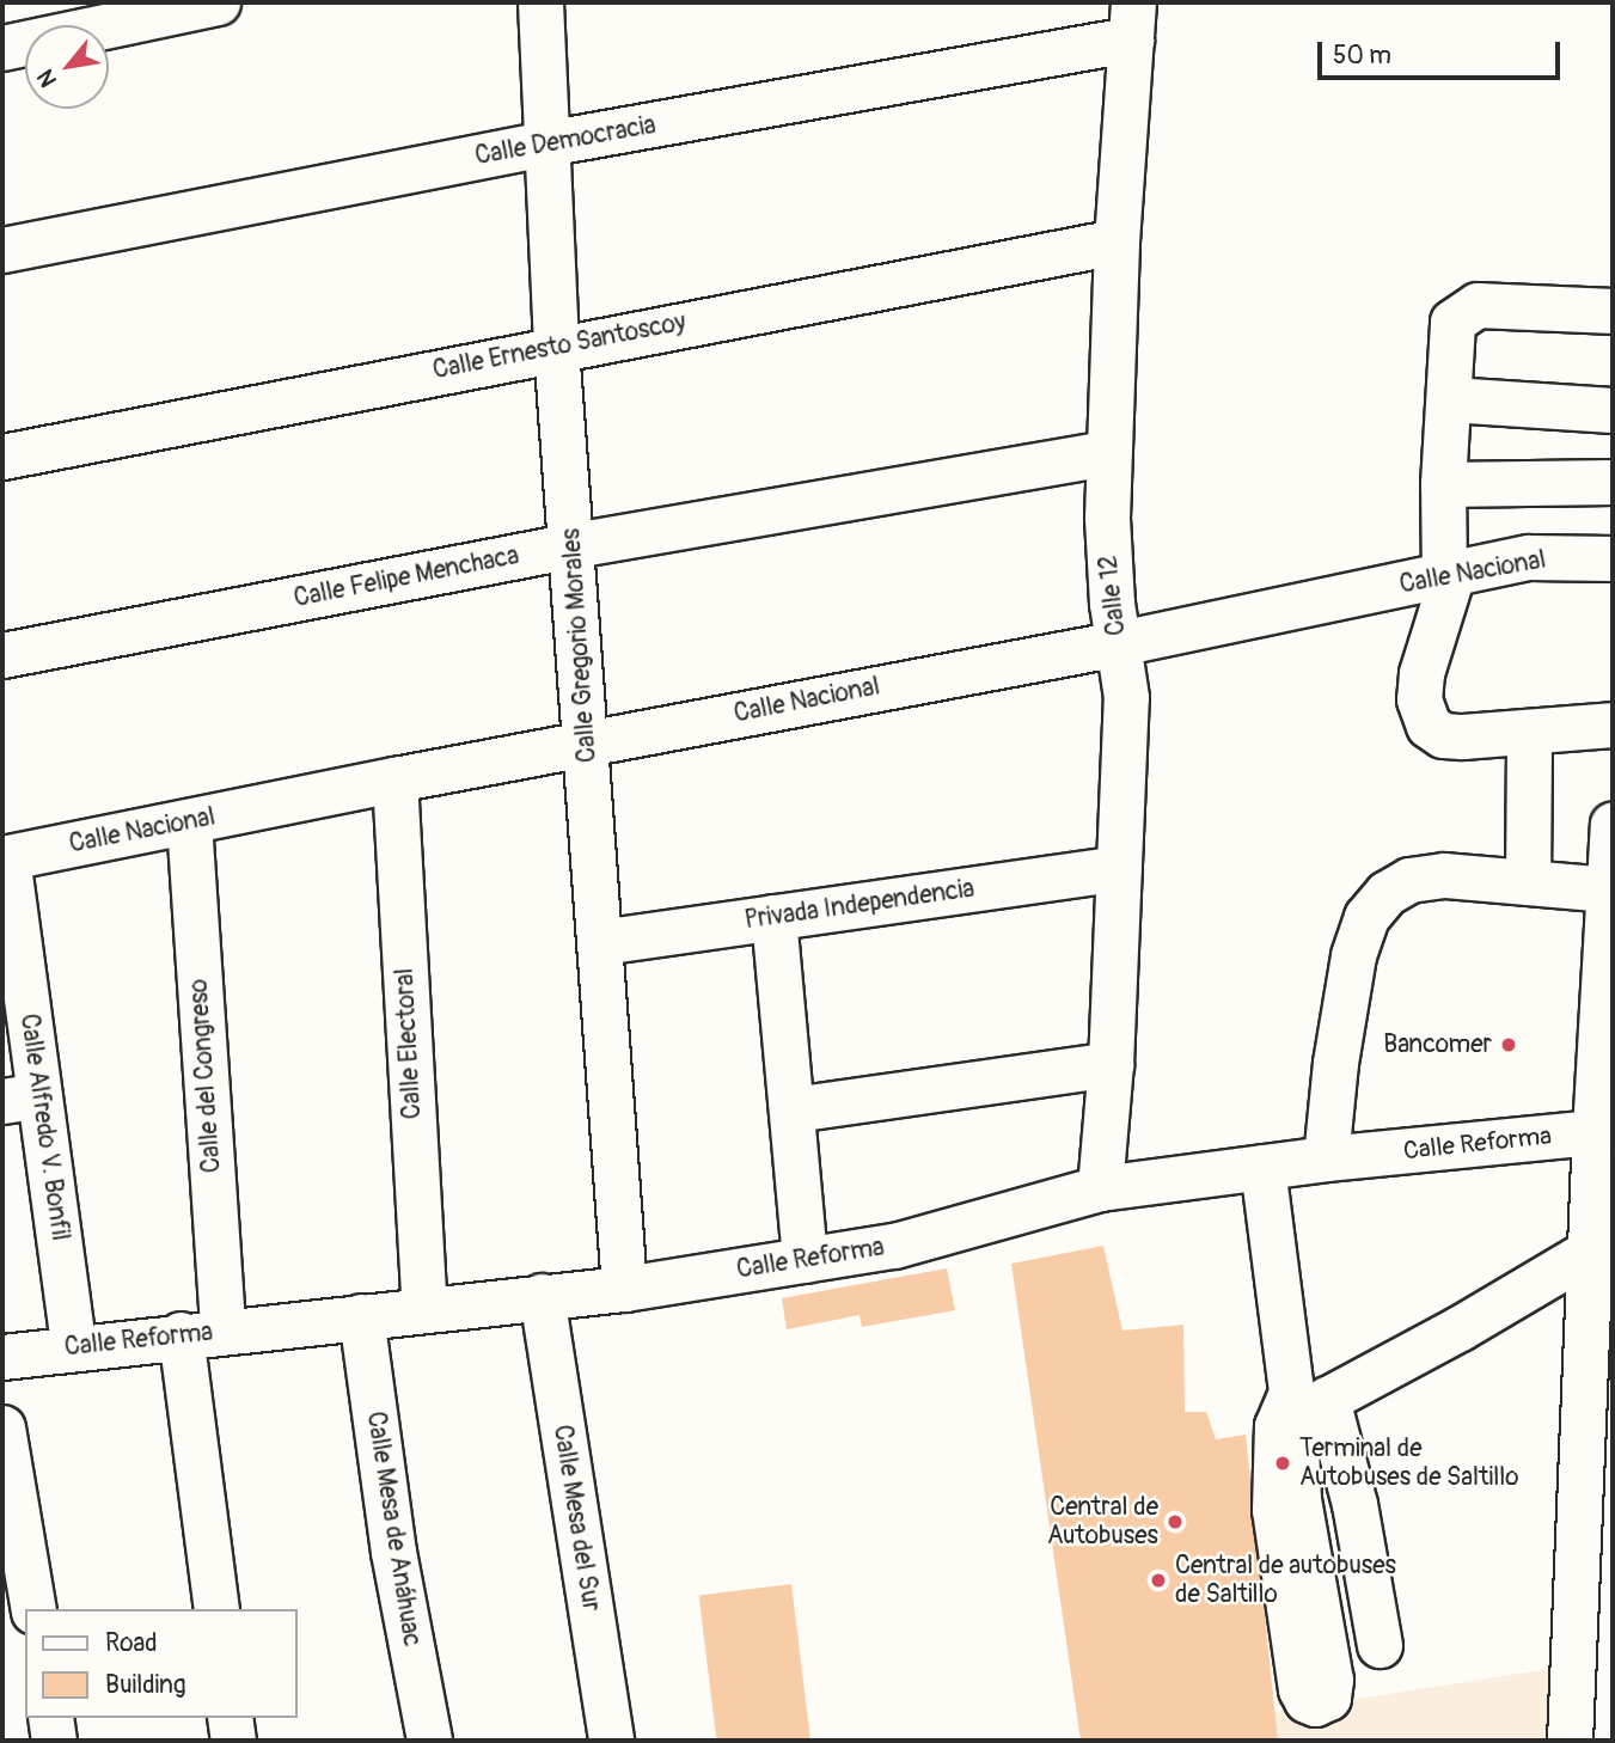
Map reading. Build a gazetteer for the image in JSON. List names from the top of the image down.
{
  "streets": {
    "street": [
      "Calle Democracia",
      "Calle Ernesto Santoscoy",
      "Calle Nacional",
      "Calle Felipe Menchaca",
      "Calle 12",
      "Calle Gregorio Morales",
      "Privada Independencia",
      "Calle Electoral",
      "Calle del Congreso",
      "Calle Alfredo V. Bonfil",
      "Calle Reforma",
      "Calle Mesa del Sur",
      "Calle Mesa de Anáhuac"
    ]
  },
  "crossings": [
    ["Calle Democracia", "Calle 12"],
    ["Calle Democracia", "Calle Gregorio Morales"],
    ["Calle Ernesto Santoscoy", "Calle 12"],
    ["Calle Ernesto Santoscoy", "Calle Gregorio Morales"],
    ["Calle Nacional", "Calle 12"],
    ["Calle Nacional", "Calle Gregorio Morales"],
    ["Calle Nacional", "Calle Electoral"],
    ["Calle Nacional", "Calle del Congreso"],
    ["Calle Nacional", "Calle Alfredo V. Bonfil"],
    ["Calle Felipe Menchaca", "Calle 12"],
    ["Calle Felipe Menchaca", "Calle Gregorio Morales"],
    ["Calle 12", "Privada Independencia"],
    ["Calle 12", "Calle Reforma"],
    ["Calle Gregorio Morales", "Privada Independencia"],
    ["Calle Gregorio Morales", "Calle Reforma"],
    ["Calle Electoral", "Calle Reforma"],
    ["Calle del Congreso", "Calle Reforma"],
    ["Calle Alfredo V. Bonfil", "Calle Reforma"],
    ["Calle Reforma", "Calle Mesa del Sur"],
    ["Calle Reforma", "Calle Mesa de Anáhuac"]
  ],
  "places": [
    "Bancomer",
    "Terminal de Autobuses de Saltillo",
    "Central de Autobuses",
    "Central de autobuses de Saltillo"
  ],
  "legend": ["Road", "Building"],
  "scale_bar": "50 m",
  "north": "bottom left"
}
